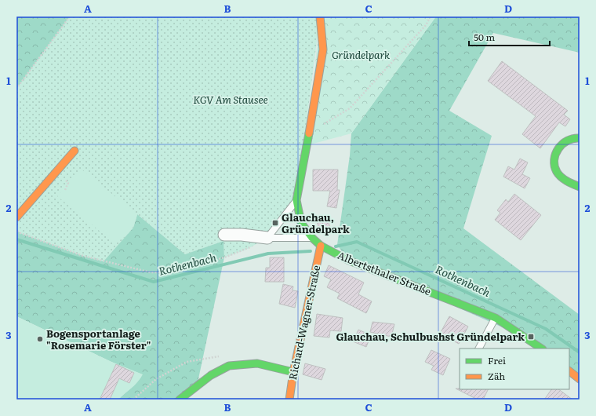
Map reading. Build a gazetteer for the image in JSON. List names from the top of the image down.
{
  "streets": {
    "street": ["Albertsthaler Straße", "Richard-Wagner-Straße"]
  },
  "crossings": [
    ["Albertsthaler Straße", "Richard-Wagner-Straße"]
  ],
  "water": ["Rothenbach"],
  "parks": ["Gründelpark", "KGV Am Stausee"],
  "places": {
    "transit": ["Glauchau, Gründelpark", "Glauchau, Schulbushst Gründelpark"],
    "other": ["Bogensportanlage \"Rosemarie Förster\""]
  },
  "legend": ["Frei", "Zäh"],
  "scale_bar": "50 m",
  "grid": {
    "columns": [
      "A",
      "B",
      "C",
      "D"
    ],
    "rows": ["1", "2", "3"]
  }
}
